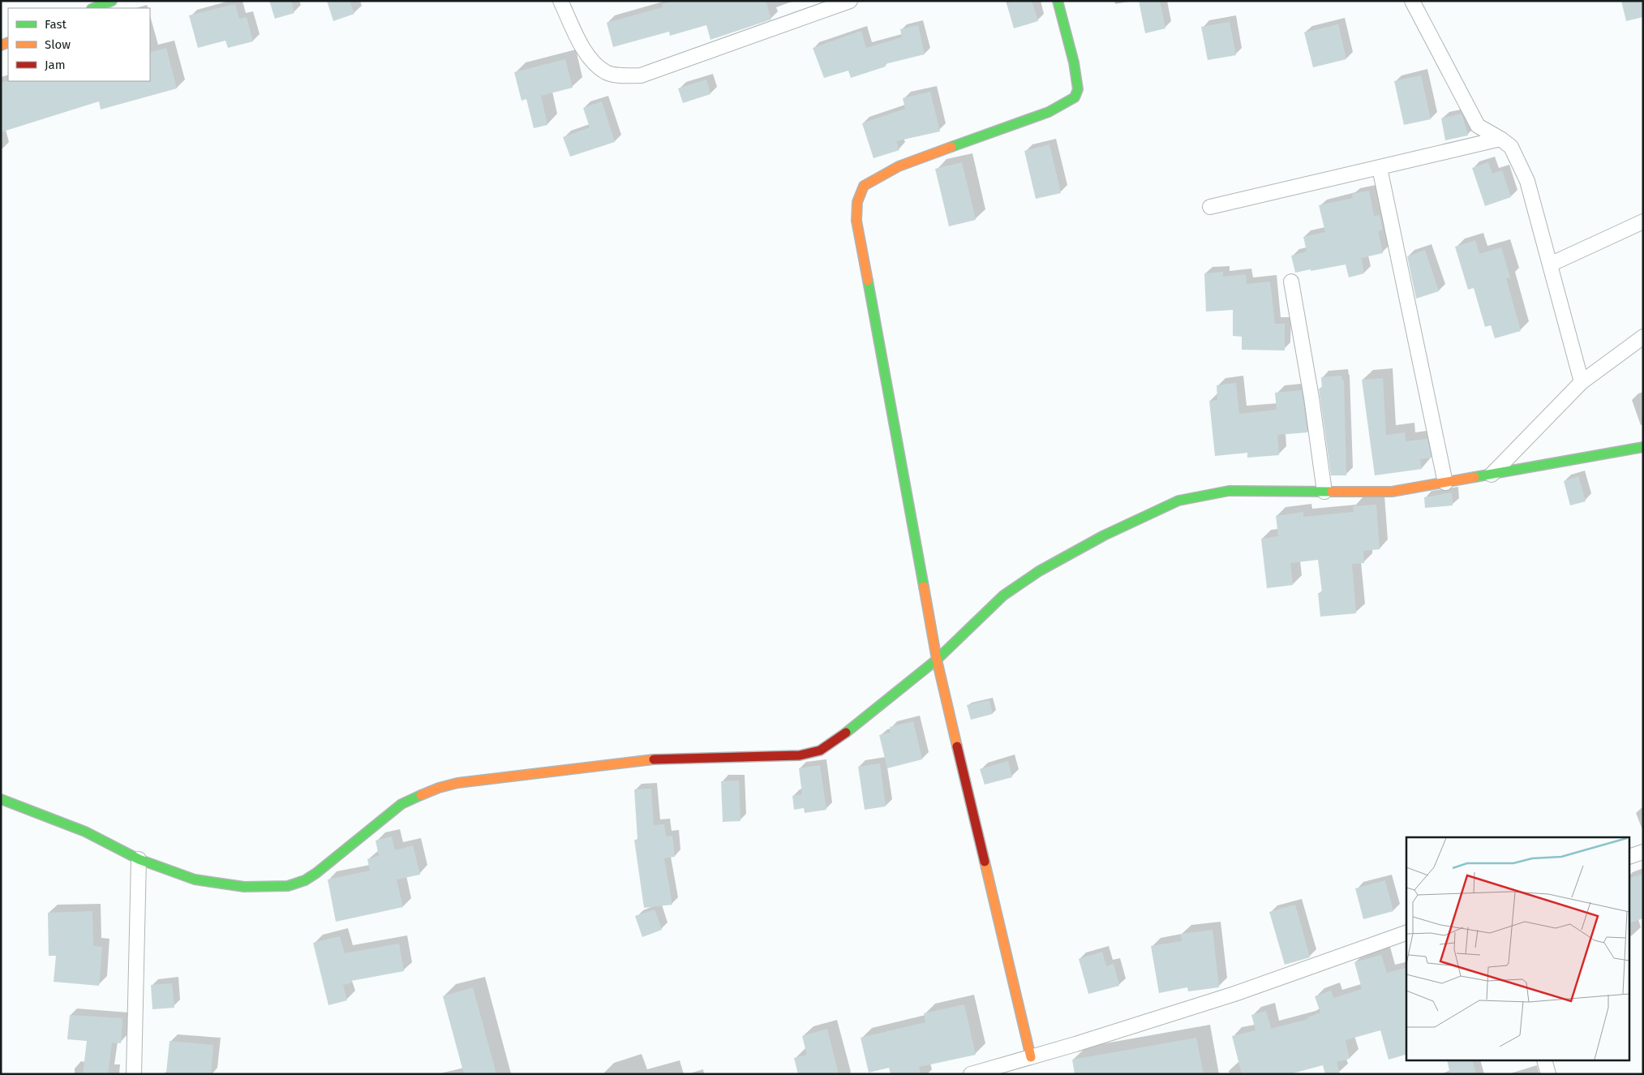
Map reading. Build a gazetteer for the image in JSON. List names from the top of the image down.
{
  "legend": ["Fast", "Slow", "Jam"]
}
